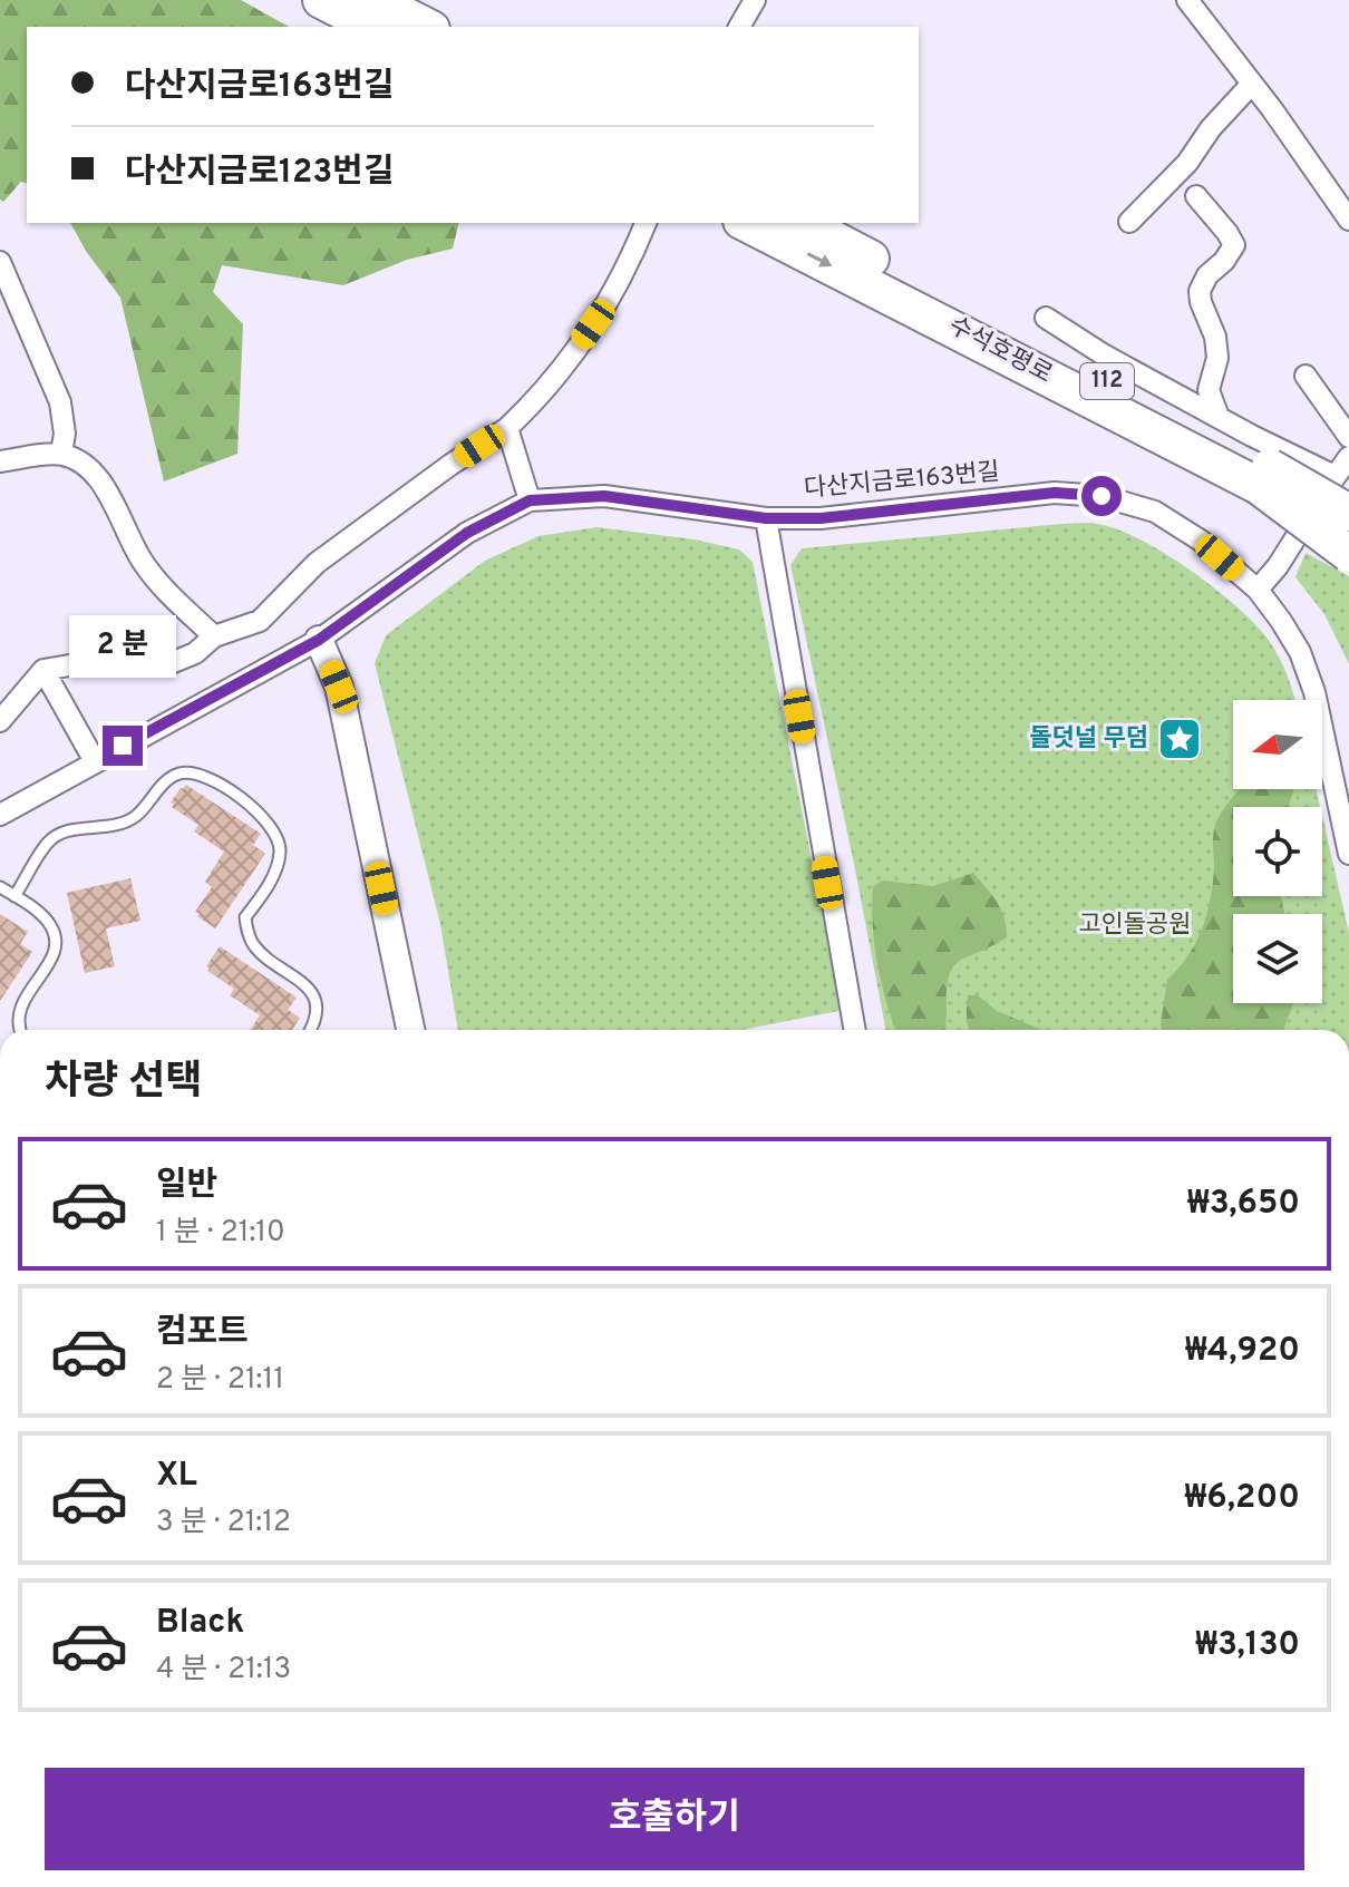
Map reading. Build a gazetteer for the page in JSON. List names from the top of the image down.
{
  "streets": {
    "highway": ["수석호평로", "112"],
    "street": ["다산지금로163번길"]
  },
  "parks": ["고인돌공원"],
  "places": {
    "place": ["돌덧널 무덤"]
  },
  "north": "left",
  "page": {
    "banner": ["다산지금로163번길", "다산지금로123번길"],
    "bubble": "2 분",
    "heading": "차량 선택",
    "list": [
      {
        "name": "일반",
        "note": "1 분 · 21:10",
        "value": "₩3,650"
      },
      {
        "name": "컴포트",
        "note": "2 분 · 21:11",
        "value": "₩4,920"
      },
      {
        "name": "XL",
        "note": "3 분 · 21:12",
        "value": "₩6,200"
      },
      {
        "name": "Black",
        "note": "4 분 · 21:13",
        "value": "₩3,130"
      }
    ],
    "buttons": "호출하기"
  }
}
